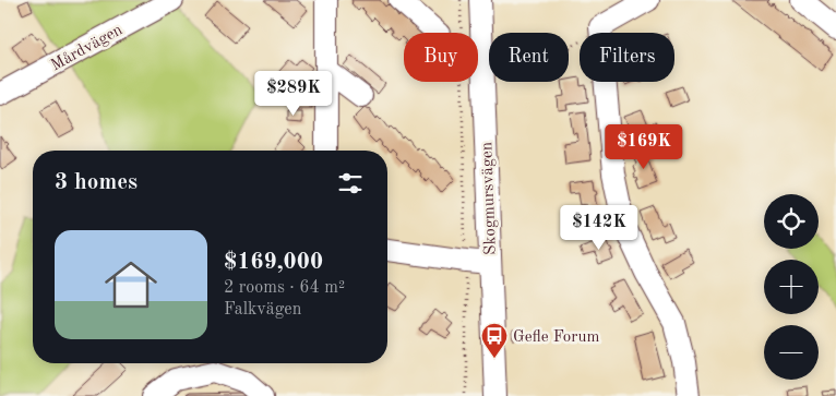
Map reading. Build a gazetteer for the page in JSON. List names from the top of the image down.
{
  "streets": {
    "street": ["Mårdvägen", "Skogmursvägen"]
  },
  "places": {
    "bus stop": ["Gefle Forum"]
  },
  "page": {
    "chip": ["Buy", "Rent", "Filters"],
    "price": ["$289K", "$169K", "$142K"],
    "heading": "3 homes",
    "map_buttons": ["+", "−"],
    "list": [
      {
        "name": "$169,000",
        "note": "2 rooms · 64 m² · Falkvägen"
      }
    ]
  }
}
